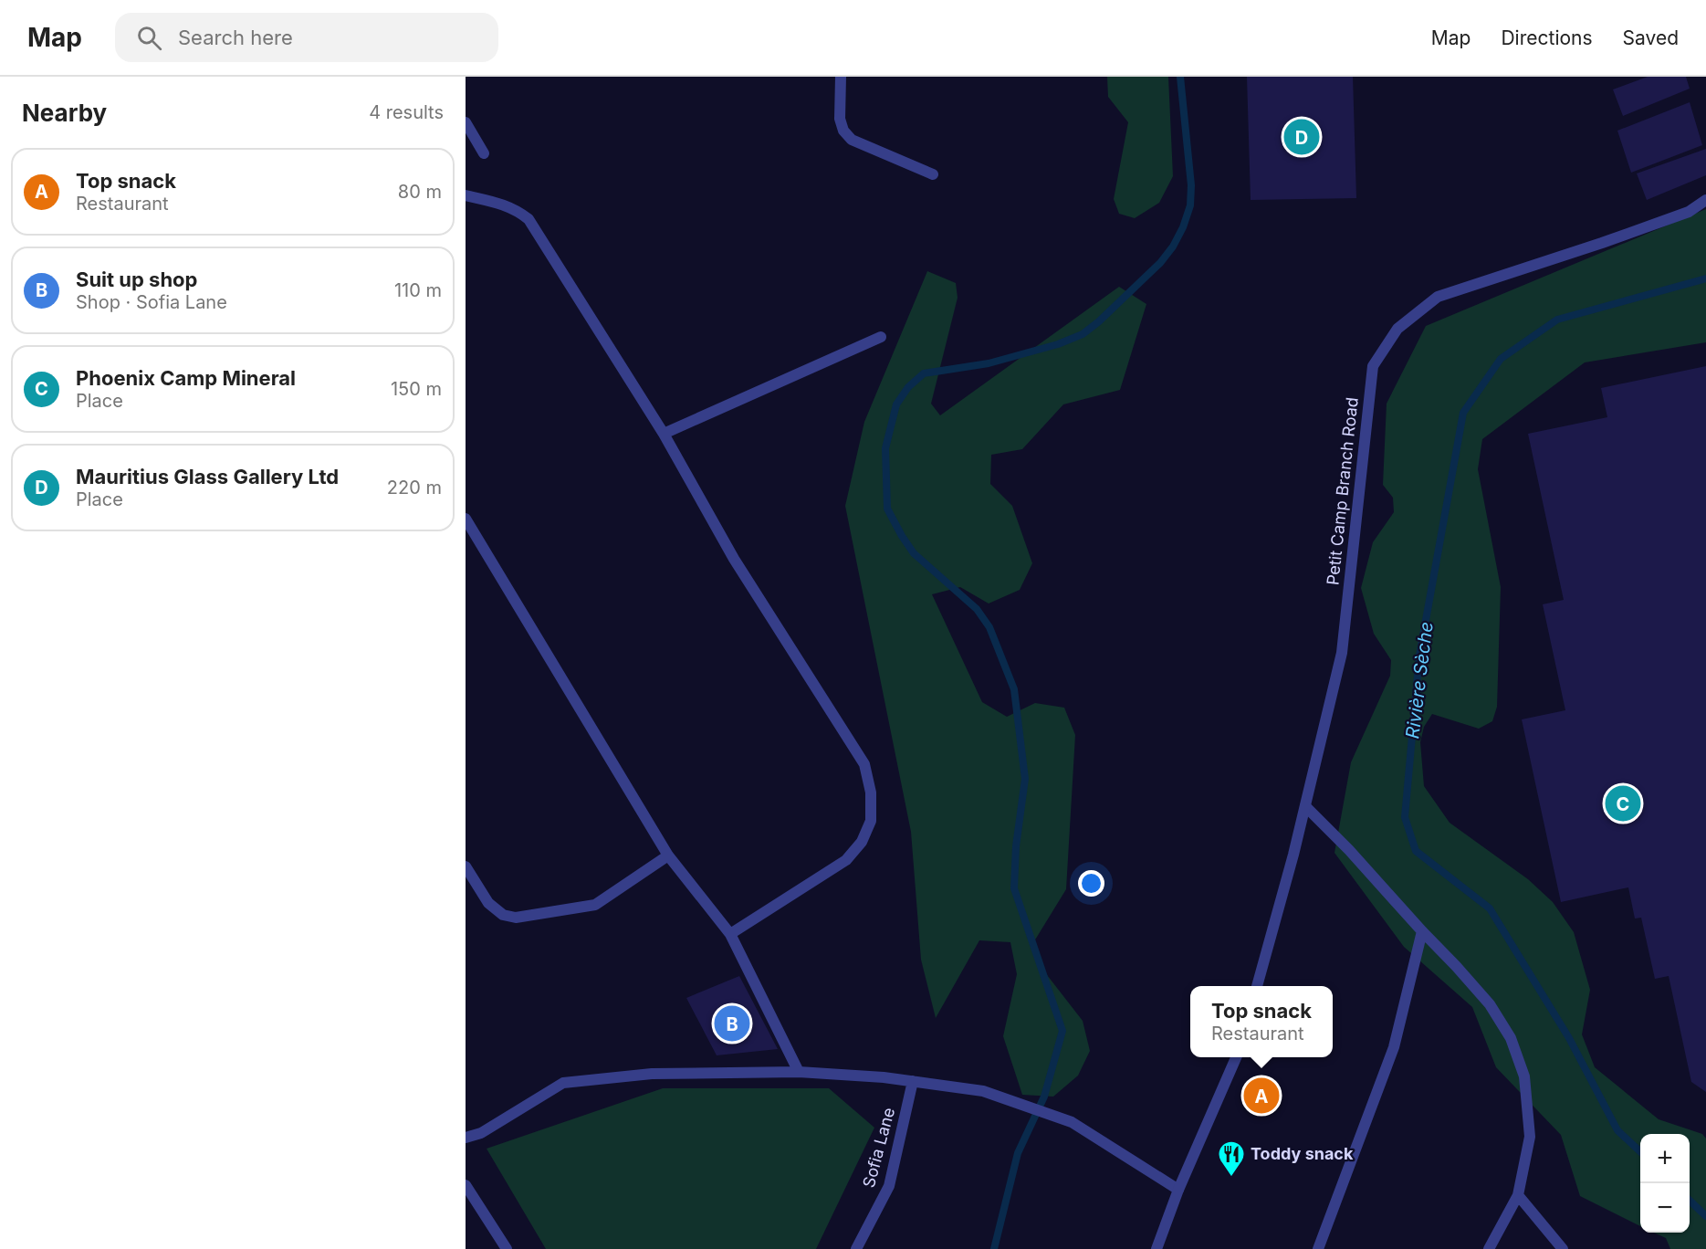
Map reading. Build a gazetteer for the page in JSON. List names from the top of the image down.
{
  "streets": {
    "street": ["Petit Camp Branch Road", "Sofia Lane"]
  },
  "water": ["Rivière Sèche"],
  "places": {
    "restaurant": ["Toddy snack"]
  },
  "page": {
    "header": "Map",
    "search": "Search here",
    "nav": ["Map", "Directions", "Saved"],
    "heading": ["Nearby", "4 results"],
    "pins": [
      "D",
      "C",
      "B",
      "A"
    ],
    "list": [
      {
        "mark": "A",
        "name": "Top snack",
        "note": "Restaurant",
        "value": "80 m"
      },
      {
        "mark": "B",
        "name": "Suit up shop",
        "note": "Shop · Sofia Lane",
        "value": "110 m"
      },
      {
        "mark": "C",
        "name": "Phoenix Camp Mineral",
        "note": "Place",
        "value": "150 m"
      },
      {
        "mark": "D",
        "name": "Mauritius Glass Gallery Ltd",
        "note": "Place",
        "value": "220 m"
      }
    ],
    "popup": ["Top snack", "Restaurant"],
    "map_buttons": ["+", "−"]
  }
}
